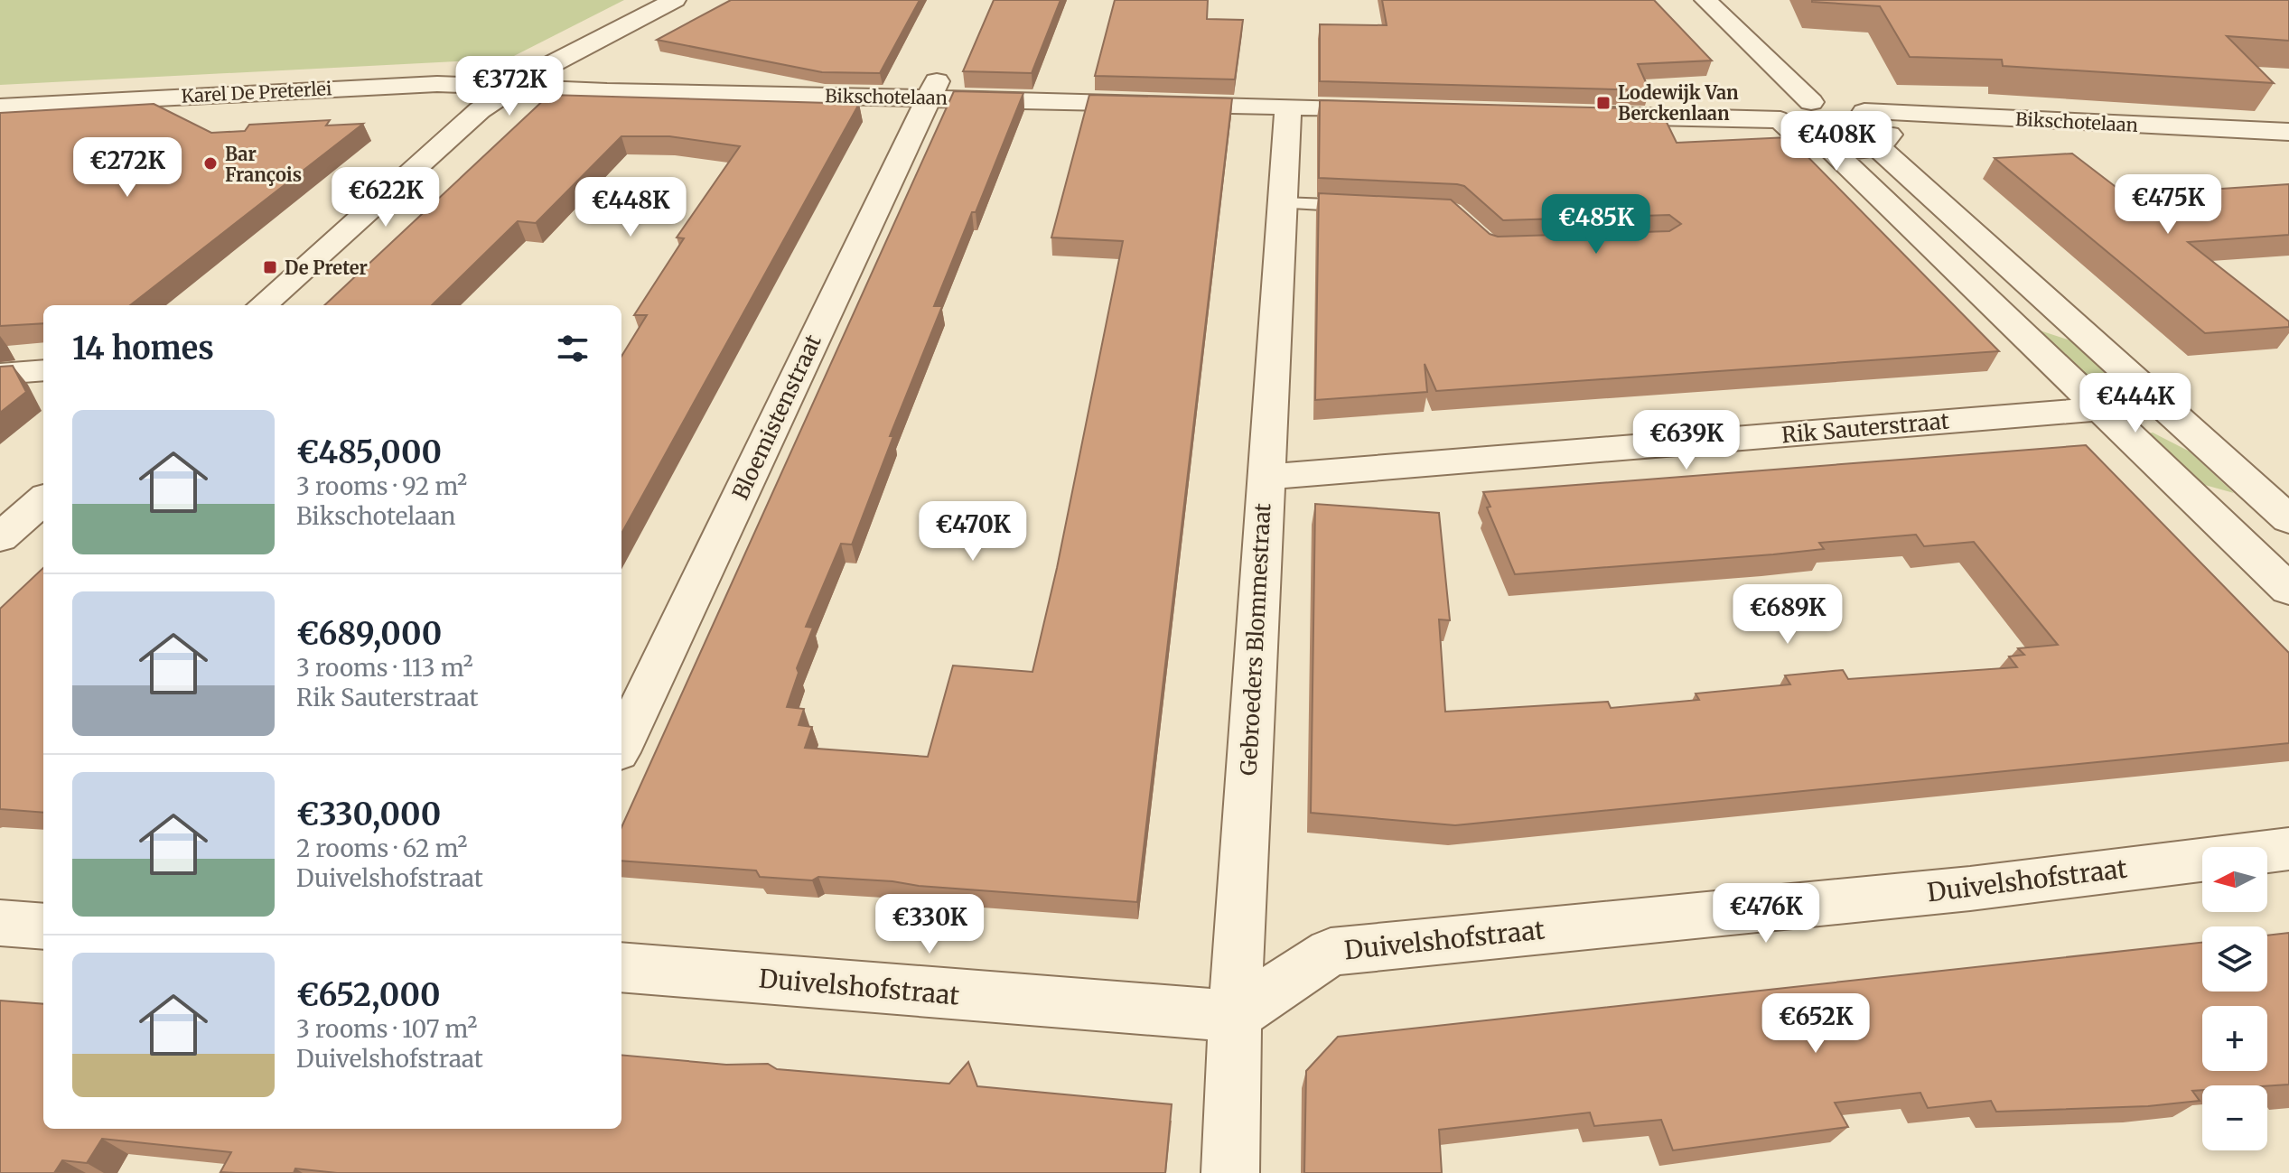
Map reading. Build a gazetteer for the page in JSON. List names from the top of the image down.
{
  "streets": {
    "street": [
      "Karel De Preterlei",
      "Bikschotelaan",
      "Bloemistenstraat",
      "Rik Sauterstraat",
      "Gebroeders Blommestraat",
      "Duivelshofstraat"
    ]
  },
  "crossings": [
    ["Karel De Preterlei", "Bikschotelaan"],
    ["Bikschotelaan", "Bloemistenstraat"],
    ["Bikschotelaan", "Gebroeders Blommestraat"],
    ["Rik Sauterstraat", "Gebroeders Blommestraat"],
    ["Gebroeders Blommestraat", "Duivelshofstraat"]
  ],
  "places": {
    "transit": ["Lodewijk Van Berckenlaan", "De Preter"],
    "other": ["Bar François"]
  },
  "north": "left",
  "page": {
    "price": [
      "€372K",
      "€408K",
      "€272K",
      "€622K",
      "€475K",
      "€448K",
      "€485K",
      "€444K",
      "€639K",
      "€470K",
      "€689K",
      "€476K",
      "€330K",
      "€652K"
    ],
    "heading": "14 homes",
    "list": [
      {
        "name": "€485,000",
        "note": "3 rooms · 92 m² · Bikschotelaan"
      },
      {
        "name": "€689,000",
        "note": "3 rooms · 113 m² · Rik Sauterstraat"
      },
      {
        "name": "€330,000",
        "note": "2 rooms · 62 m² · Duivelshofstraat"
      },
      {
        "name": "€652,000",
        "note": "3 rooms · 107 m² · Duivelshofstraat"
      }
    ],
    "map_buttons": ["+", "−"]
  }
}
